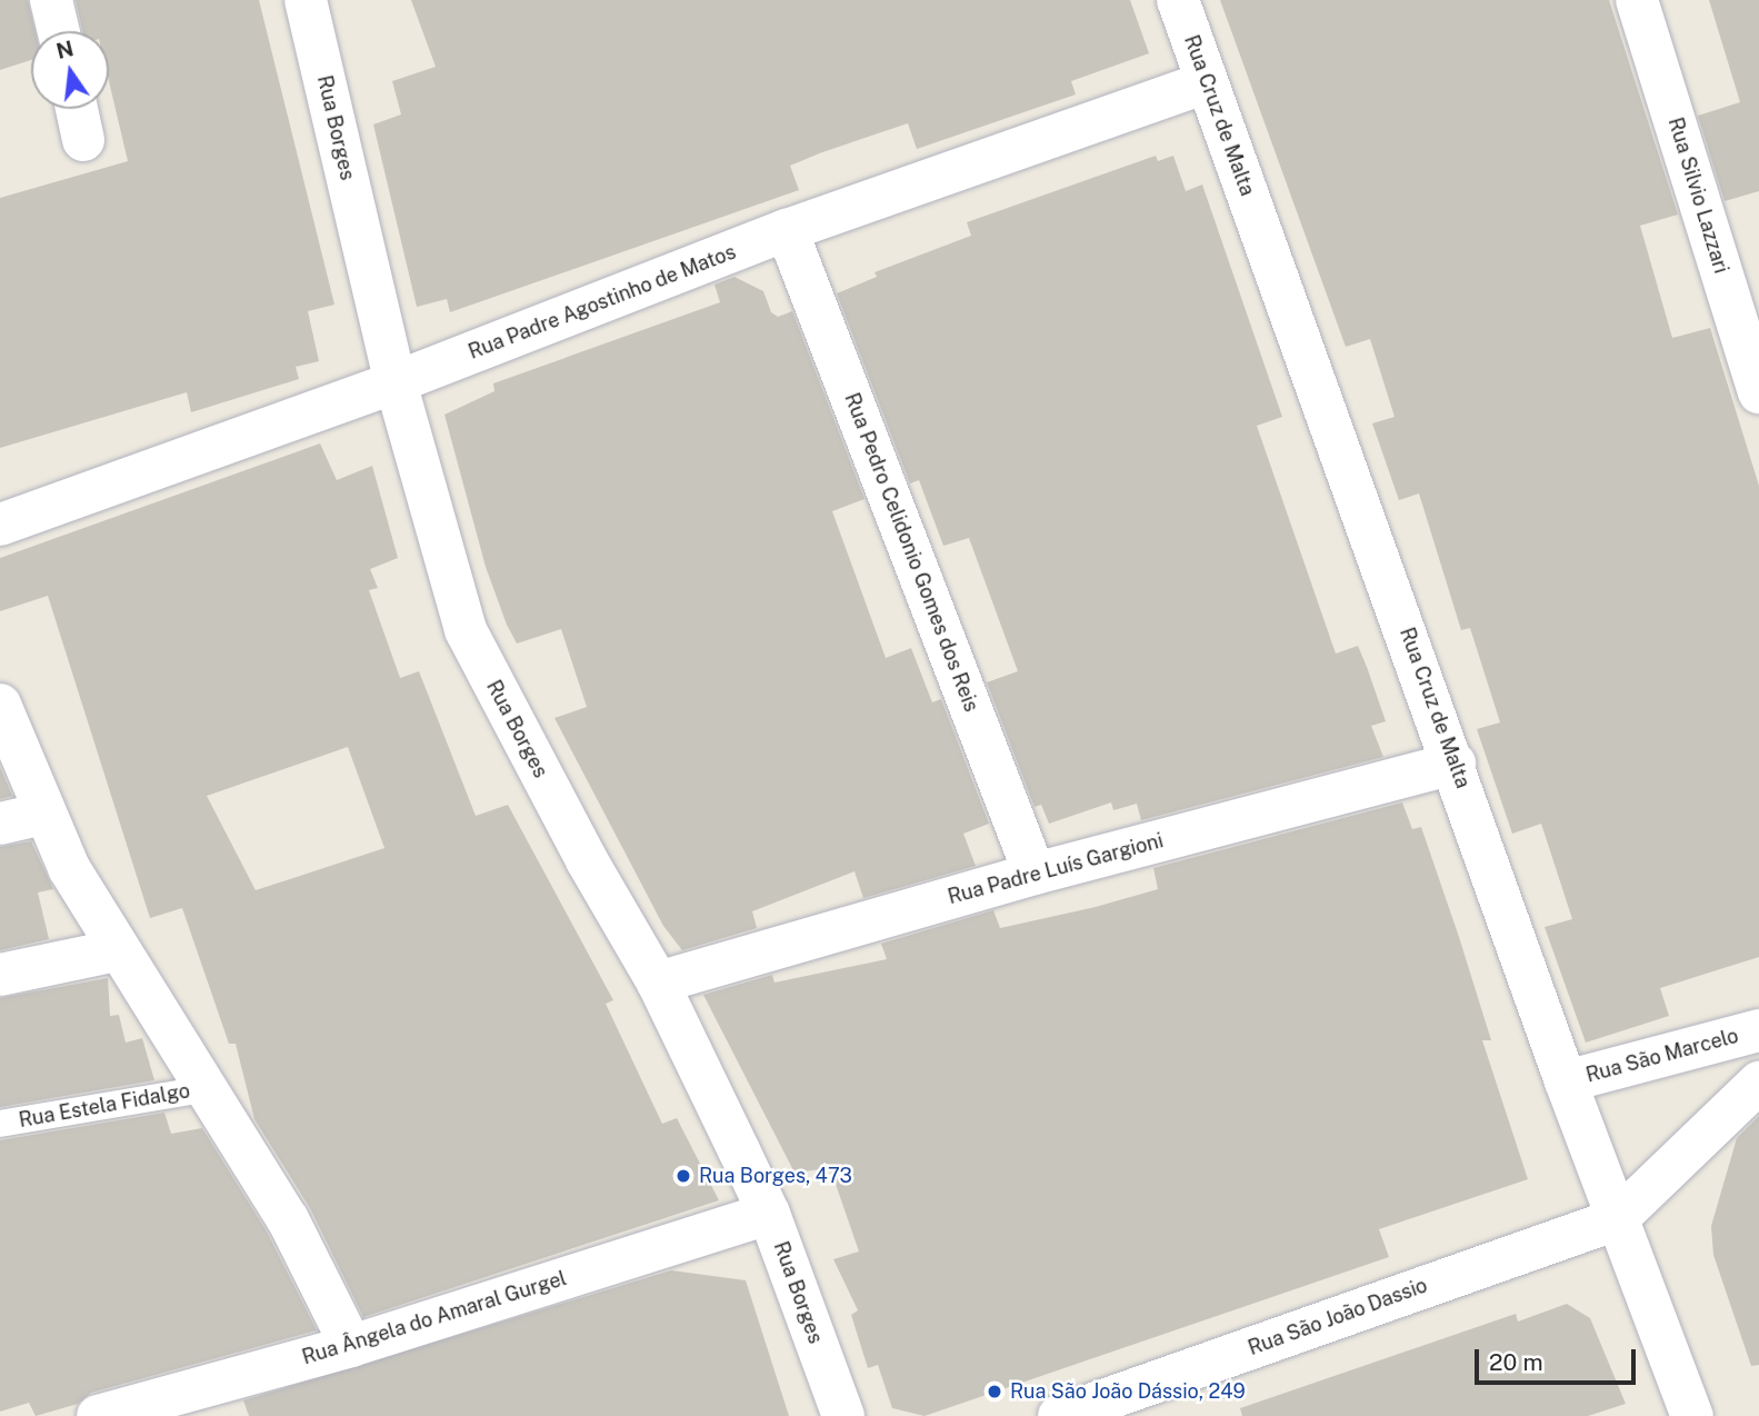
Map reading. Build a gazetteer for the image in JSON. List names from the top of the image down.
{
  "streets": {
    "street": [
      "Rua Cruz de Malta",
      "Rua Borges",
      "Rua Silvio Lazzari",
      "Rua Padre Agostinho de Matos",
      "Rua Pedro Celidonio Gomes dos Reis",
      "Rua Padre Luís Gargioni",
      "Rua São Marcelo",
      "Rua São João Dassio",
      "Rua Ângela do Amaral Gurgel"
    ],
    "lane": ["Rua Estela Fidalgo"]
  },
  "crossings": [
    ["Rua Cruz de Malta", "Rua Padre Agostinho de Matos"],
    ["Rua Cruz de Malta", "Rua Padre Luís Gargioni"],
    ["Rua Cruz de Malta", "Rua São Marcelo"],
    ["Rua Cruz de Malta", "Rua São João Dassio"],
    ["Rua Borges", "Rua Padre Agostinho de Matos"],
    ["Rua Borges", "Rua Padre Luís Gargioni"],
    ["Rua Borges", "Rua Ângela do Amaral Gurgel"],
    ["Rua Padre Agostinho de Matos", "Rua Pedro Celidonio Gomes dos Reis"],
    ["Rua Pedro Celidonio Gomes dos Reis", "Rua Padre Luís Gargioni"]
  ],
  "places": ["Rua Borges, 473", "Rua São João Dássio, 249"],
  "scale_bar": "20 m",
  "north": "top"
}
